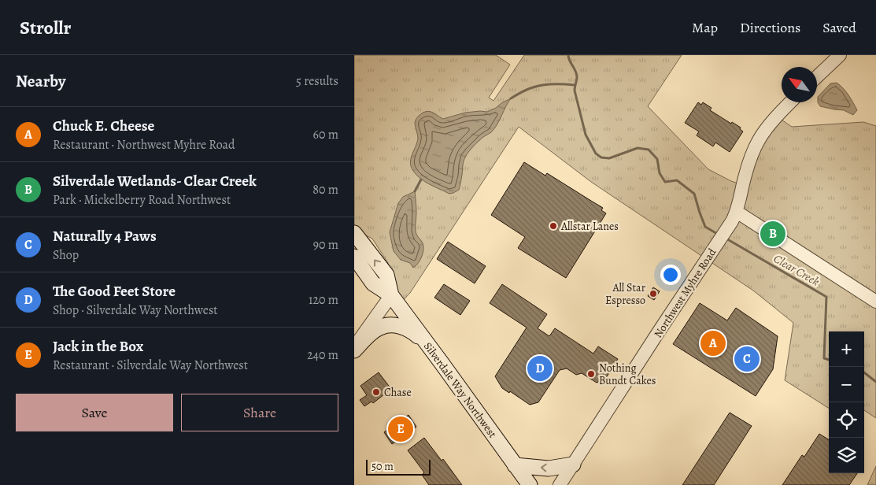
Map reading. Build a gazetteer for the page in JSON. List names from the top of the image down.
{
  "streets": {
    "main road": ["Silverdale Way Northwest"],
    "street": ["Northwest Myhre Road"]
  },
  "water": ["Clear Creek"],
  "places": [
    "Allstar Lanes",
    "All Star Espresso",
    "Nothing Bundt Cakes",
    "Chase"
  ],
  "scale_bar": "50 m",
  "north": "top left",
  "page": {
    "header": "Strollr",
    "nav": ["Map", "Directions", "Saved"],
    "heading": ["Nearby", "5 results"],
    "list": [
      {
        "mark": "A",
        "name": "Chuck E. Cheese",
        "note": "Restaurant · Northwest Myhre Road",
        "value": "60 m"
      },
      {
        "mark": "B",
        "name": "Silverdale Wetlands- Clear Creek",
        "note": "Park · Mickelberry Road Northwest",
        "value": "80 m"
      },
      {
        "mark": "C",
        "name": "Naturally 4 Paws",
        "note": "Shop",
        "value": "90 m"
      },
      {
        "mark": "D",
        "name": "The Good Feet Store",
        "note": "Shop · Silverdale Way Northwest",
        "value": "120 m"
      },
      {
        "mark": "E",
        "name": "Jack in the Box",
        "note": "Restaurant · Silverdale Way Northwest",
        "value": "240 m"
      }
    ],
    "pins": [
      "B",
      "A",
      "C",
      "D",
      "E"
    ],
    "map_buttons": ["+", "−"],
    "buttons": ["Save", "Share"],
    "scale": "50 m"
  }
}
